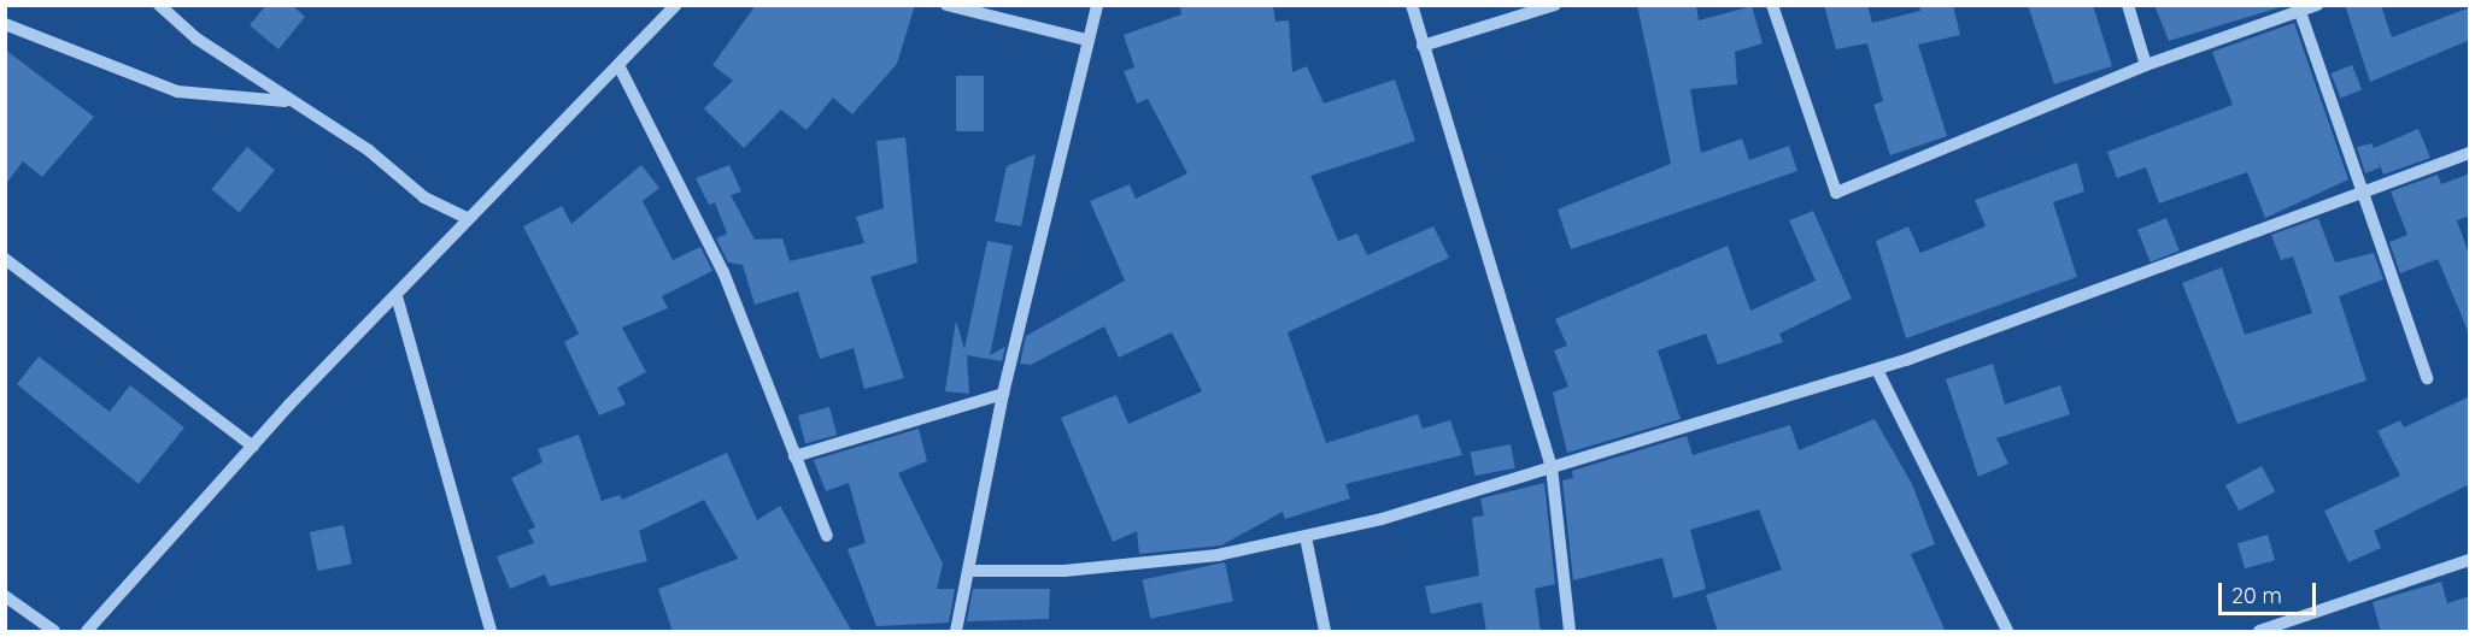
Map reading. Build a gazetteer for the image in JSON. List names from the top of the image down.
{
  "scale_bar": "20 m"
}
